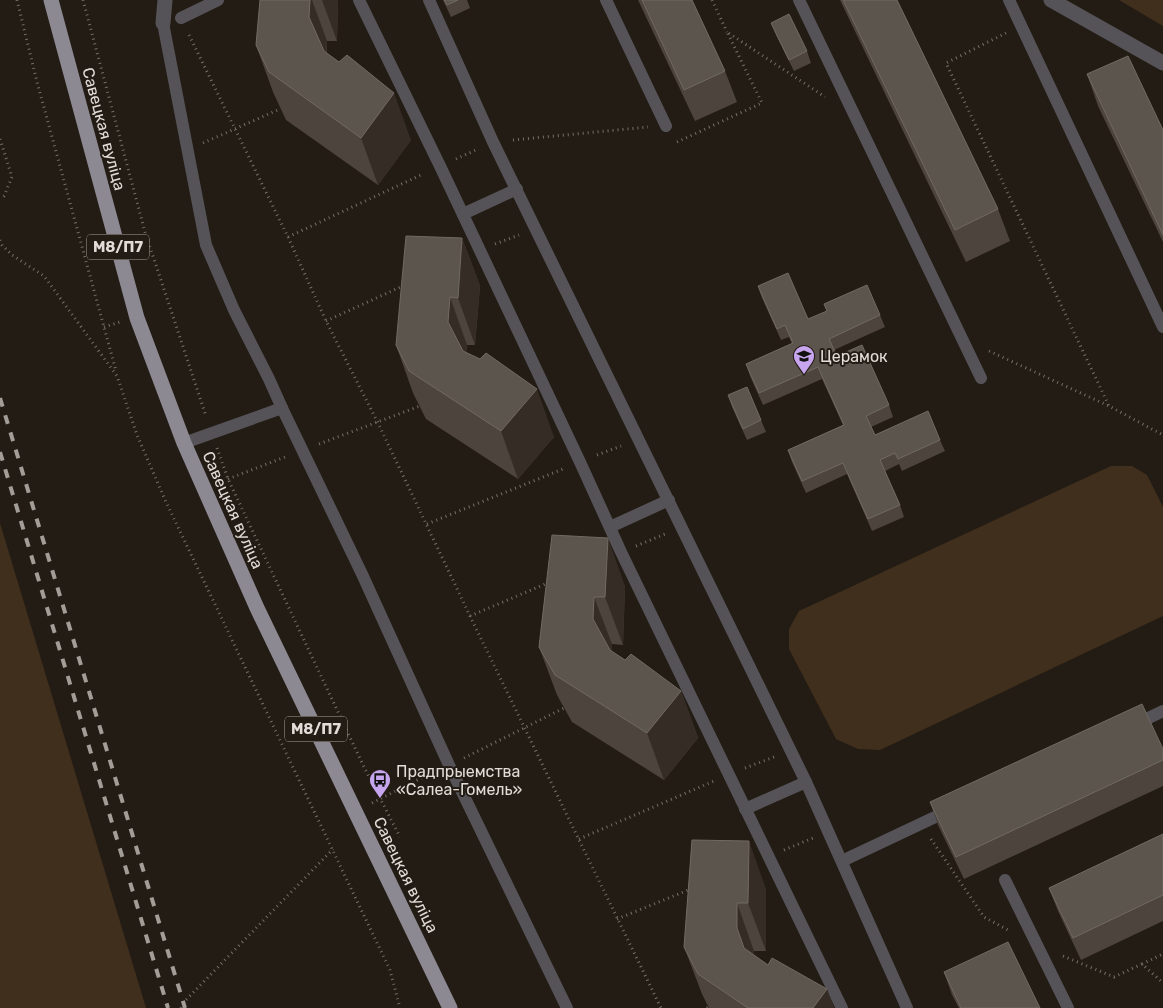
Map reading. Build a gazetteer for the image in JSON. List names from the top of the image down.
{
  "streets": {
    "main road": ["Савецкая вуліца", "М8/П7"]
  },
  "places": {
    "school or university": ["Церамок"],
    "bus stop": ["Прадпрыемства «Салеа-Гомель»"]
  }
}
